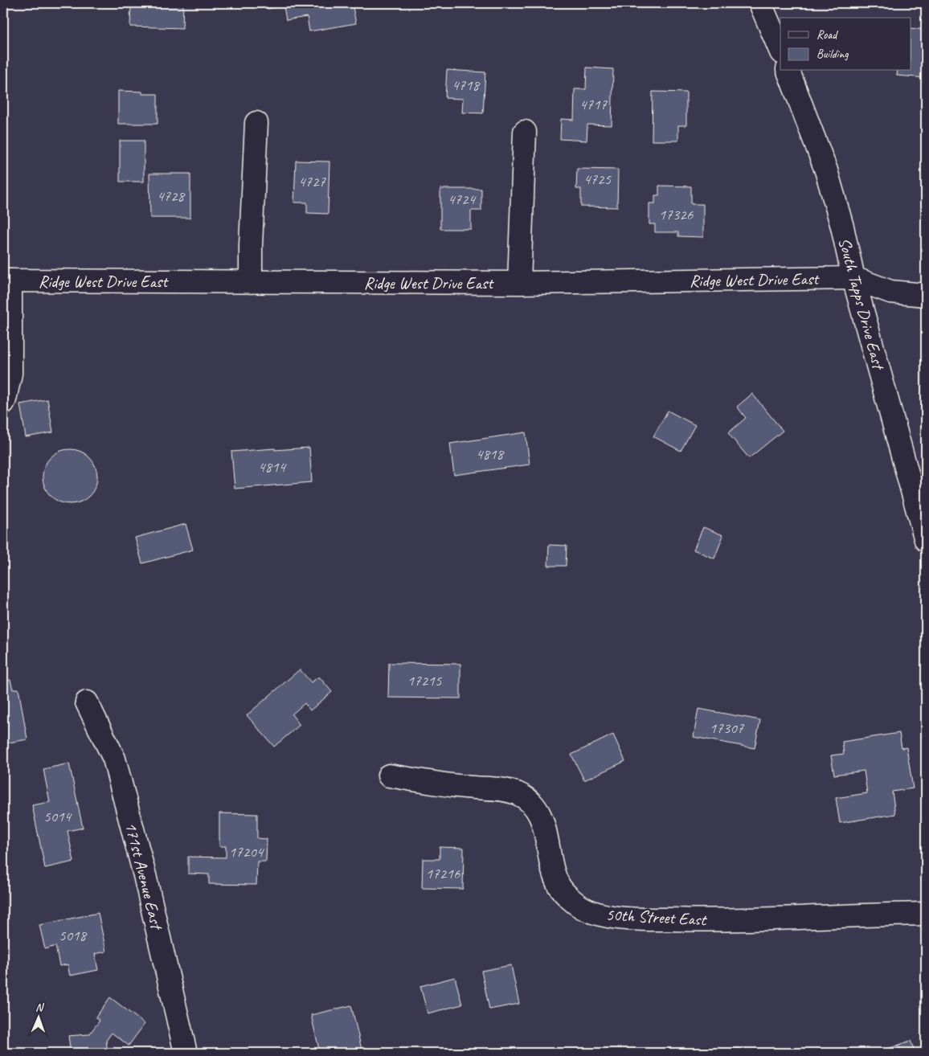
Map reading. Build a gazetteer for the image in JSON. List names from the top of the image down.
{
  "streets": {
    "street": [
      "Ridge West Drive East",
      "South Tapps Drive East",
      "171st Avenue East",
      "50th Street East"
    ]
  },
  "crossings": [
    ["Ridge West Drive East", "South Tapps Drive East"]
  ],
  "house_numbers": [
    "4718",
    "4717",
    "4725",
    "4727",
    "4728",
    "4724",
    "17326",
    "4818",
    "4814",
    "17215",
    "17307",
    "5014",
    "17204",
    "17216",
    "5018"
  ],
  "legend": ["Road", "Building"],
  "north": "top"
}
